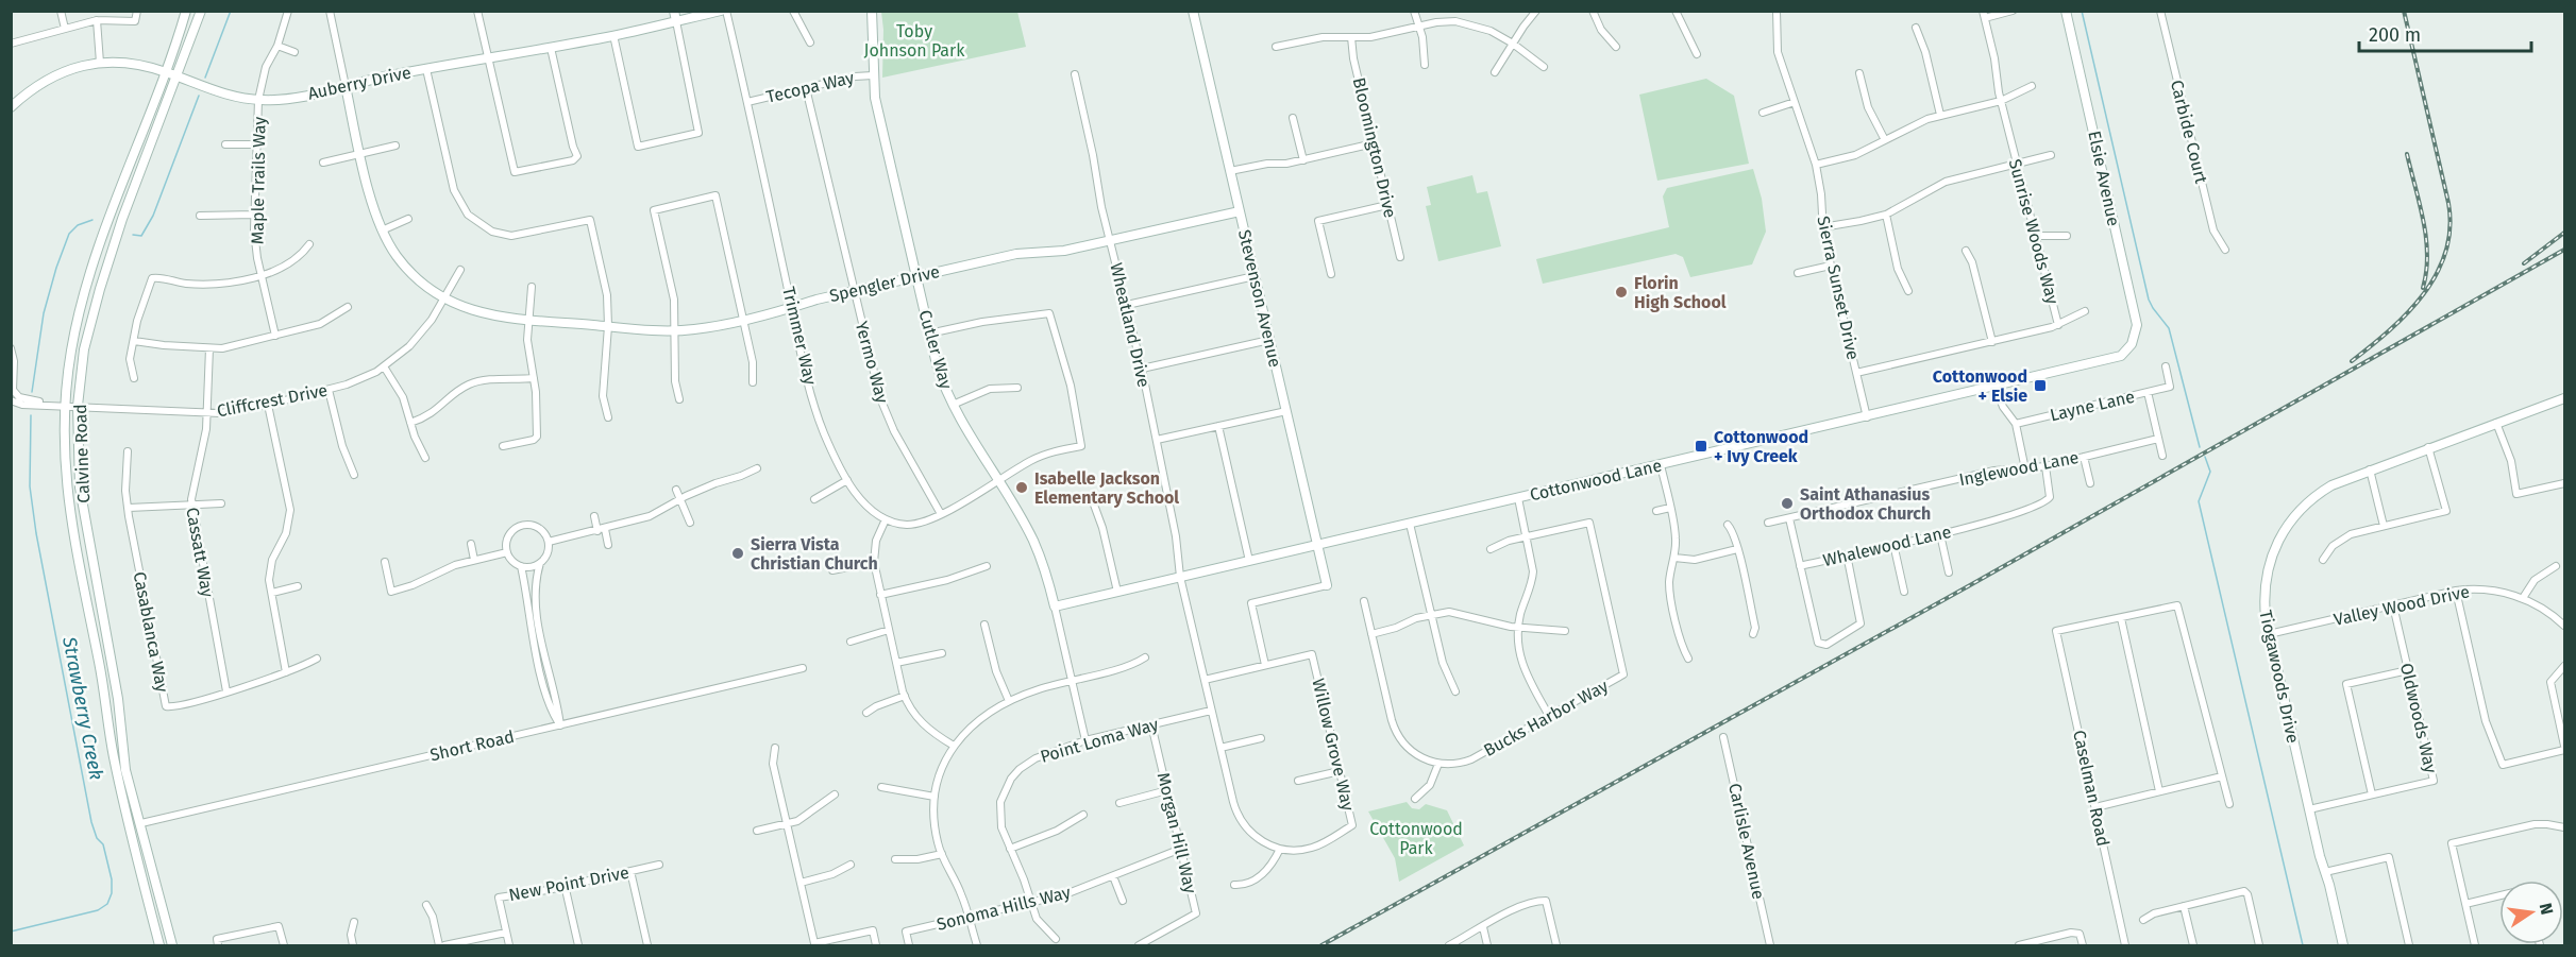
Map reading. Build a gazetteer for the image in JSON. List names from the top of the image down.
{
  "streets": {
    "street": [
      "Auberry Drive",
      "Tecopa Way",
      "Carbide Court",
      "Bloomington Drive",
      "Elsie Avenue",
      "Maple Trails Way",
      "Sunrise Woods Way",
      "Spengler Drive",
      "Sierra Sunset Drive",
      "Stevenson Avenue",
      "Wheatland Drive",
      "Trimmer Way",
      "Cutler Way",
      "Yermo Way",
      "Cliffcrest Drive",
      "Layne Lane",
      "Calvine Road",
      "Inglewood Lane",
      "Cottonwood Lane",
      "Whalewood Lane",
      "Cassatt Way",
      "Valley Wood Drive",
      "Casablanca Way",
      "Tiogawoods Drive",
      "Bucks Harbor Way",
      "Oldwoods Way",
      "Point Loma Way",
      "Willow Grove Way",
      "Short Road",
      "Caselman Road",
      "Morgan Hill Way",
      "Carlisle Avenue",
      "New Point Drive",
      "Sonoma Hills Way"
    ]
  },
  "crossings": [
    ["Auberry Drive", "Maple Trails Way"],
    ["Auberry Drive", "Spengler Drive"],
    ["Auberry Drive", "Calvine Road"],
    ["Tecopa Way", "Trimmer Way"],
    ["Tecopa Way", "Cutler Way"],
    ["Tecopa Way", "Yermo Way"],
    ["Elsie Avenue", "Cottonwood Lane"],
    ["Sunrise Woods Way", "Sierra Sunset Drive"],
    ["Spengler Drive", "Stevenson Avenue"],
    ["Spengler Drive", "Wheatland Drive"],
    ["Spengler Drive", "Trimmer Way"],
    ["Spengler Drive", "Cutler Way"],
    ["Spengler Drive", "Yermo Way"],
    ["Spengler Drive", "Cliffcrest Drive"],
    ["Sierra Sunset Drive", "Cottonwood Lane"],
    ["Stevenson Avenue", "Cottonwood Lane"],
    ["Wheatland Drive", "Cottonwood Lane"],
    ["Cutler Way", "Cottonwood Lane"],
    ["Cutler Way", "Point Loma Way"],
    ["Cliffcrest Drive", "Calvine Road"],
    ["Cliffcrest Drive", "Cassatt Way"],
    ["Calvine Road", "Short Road"],
    ["Inglewood Lane", "Whalewood Lane"],
    ["Cassatt Way", "Casablanca Way"],
    ["Valley Wood Drive", "Tiogawoods Drive"],
    ["Valley Wood Drive", "Oldwoods Way"],
    ["Tiogawoods Drive", "Oldwoods Way"],
    ["Point Loma Way", "Morgan Hill Way"],
    ["Point Loma Way", "Sonoma Hills Way"],
    ["Morgan Hill Way", "Sonoma Hills Way"]
  ],
  "water": ["Strawberry Creek"],
  "parks": ["Toby Johnson Park", "Cottonwood Park"],
  "places": {
    "other": [
      "Florin High School",
      "Isabelle Jackson Elementary School",
      "Saint Athanasius Orthodox Church",
      "Sierra Vista Christian Church"
    ],
    "transit": ["Cottonwood + Elsie", "Cottonwood + Ivy Creek"]
  },
  "scale_bar": "200 m",
  "north": "right"
}
